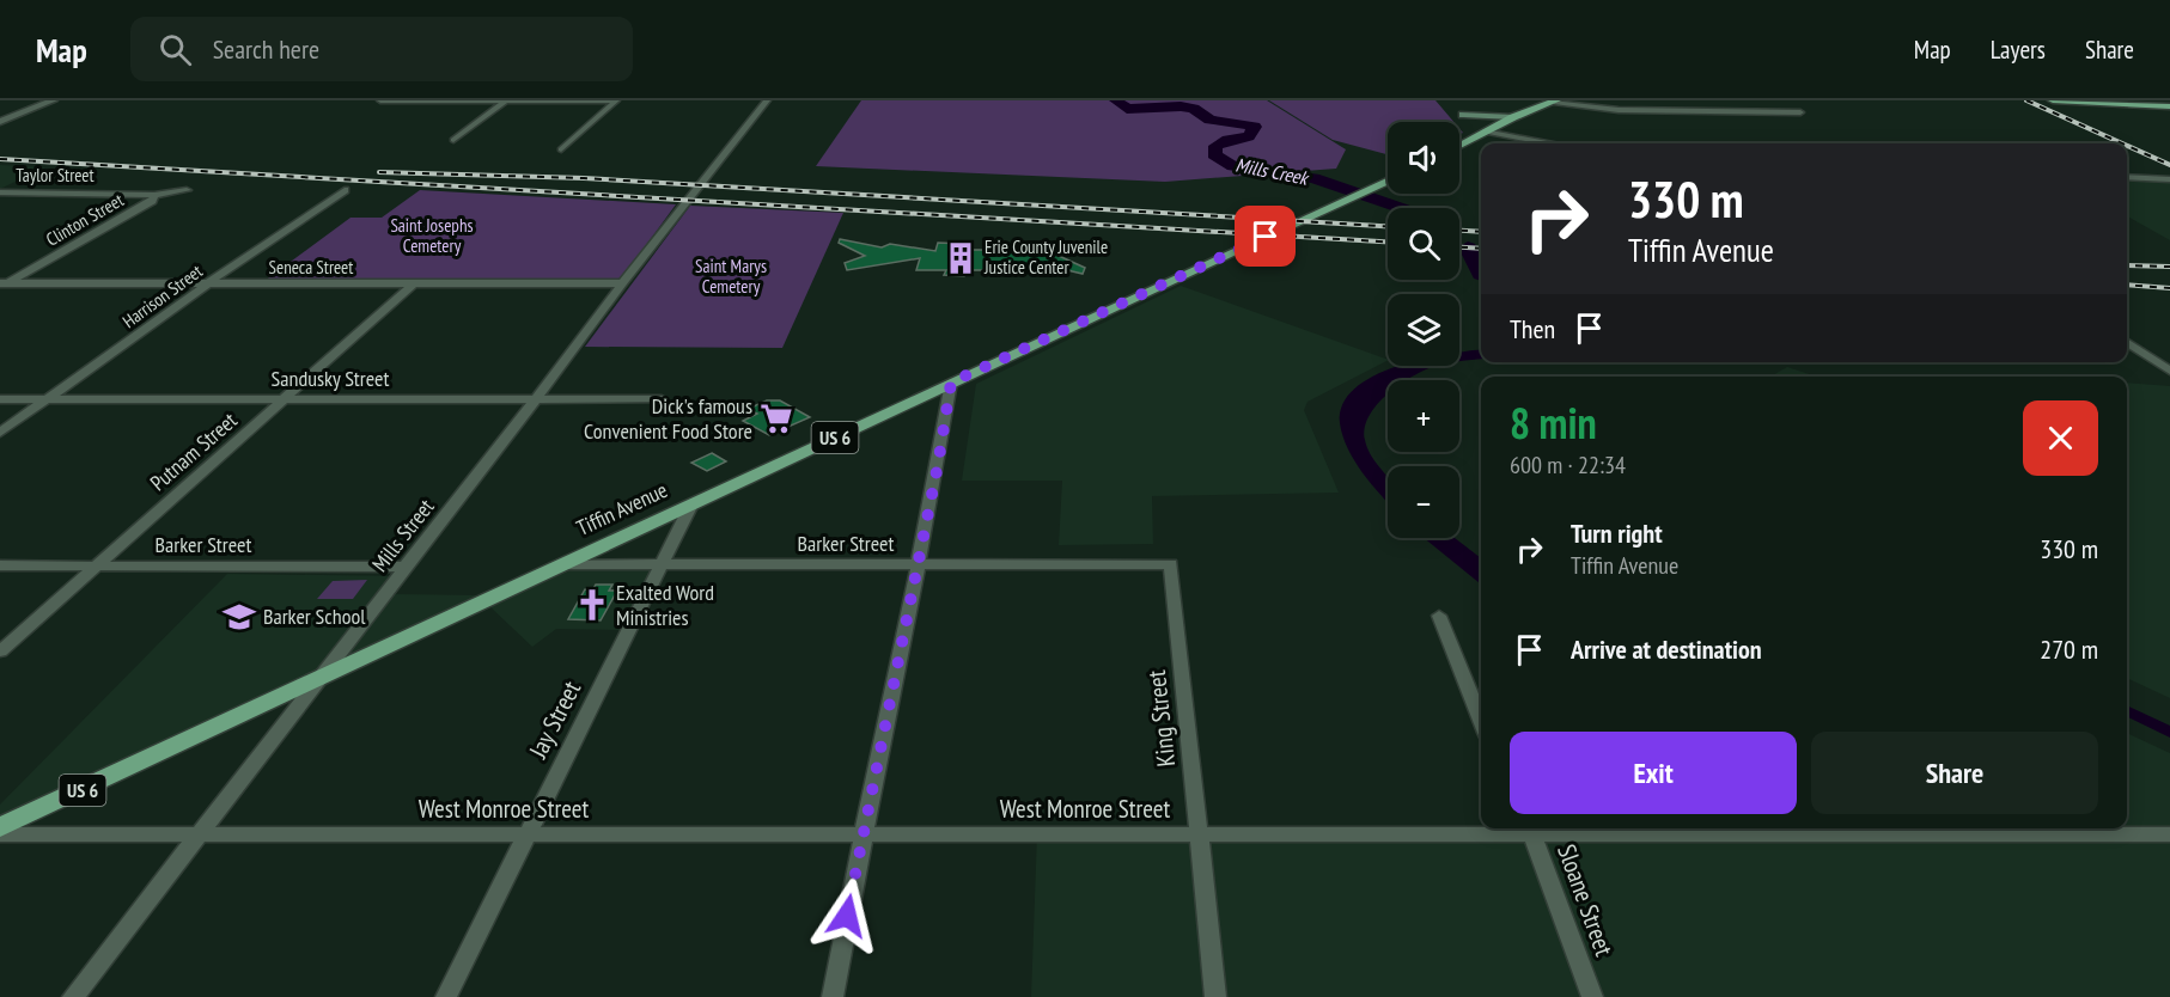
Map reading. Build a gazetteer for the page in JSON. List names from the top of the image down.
{
  "streets": {
    "main road": ["US 6", "Tiffin Avenue"],
    "street": [
      "Taylor Street",
      "Clinton Street",
      "Seneca Street",
      "Harrison Street",
      "Sandusky Street",
      "Putnam Street",
      "Mills Street",
      "Barker Street",
      "King Street",
      "Jay Street",
      "West Monroe Street",
      "Sloane Street"
    ]
  },
  "crossings": [
    ["Taylor Street", "Clinton Street"],
    ["Clinton Street", "Seneca Street"],
    ["Seneca Street", "Harrison Street"],
    ["Seneca Street", "Putnam Street"],
    ["Seneca Street", "Mills Street"],
    ["Harrison Street", "Sandusky Street"],
    ["Sandusky Street", "Putnam Street"],
    ["Sandusky Street", "Mills Street"],
    ["Putnam Street", "Barker Street"],
    ["Tiffin Avenue", "Mills Street"],
    ["Tiffin Avenue", "Barker Street"],
    ["Tiffin Avenue", "Jay Street"],
    ["Mills Street", "Barker Street"],
    ["Mills Street", "West Monroe Street"],
    ["Barker Street", "King Street"],
    ["Barker Street", "Jay Street"],
    ["King Street", "West Monroe Street"],
    ["Jay Street", "West Monroe Street"],
    ["West Monroe Street", "Sloane Street"]
  ],
  "water": ["Mills Creek"],
  "parks": ["Saint Josephs Cemetery", "Saint Marys Cemetery"],
  "places": {
    "building": ["Erie County Juvenile Justice Center"],
    "supermarket": ["Dick's famous Convenient Food Store"],
    "church": ["Exalted Word Ministries"],
    "school or university": ["Barker School"]
  },
  "page": {
    "header": "Map",
    "search": "Search here",
    "nav": ["Map", "Layers", "Share"],
    "map_buttons": ["+", "−"],
    "turn": ["330 m", "Tiffin Avenue"],
    "then": "Then",
    "heading": ["8 min", "600 m · 22:34"],
    "list": [
      {
        "name": "Turn right",
        "note": "Tiffin Avenue",
        "value": "330 m"
      },
      {
        "name": "Arrive at destination",
        "value": "270 m"
      }
    ],
    "buttons": ["Exit", "Share"]
  }
}
